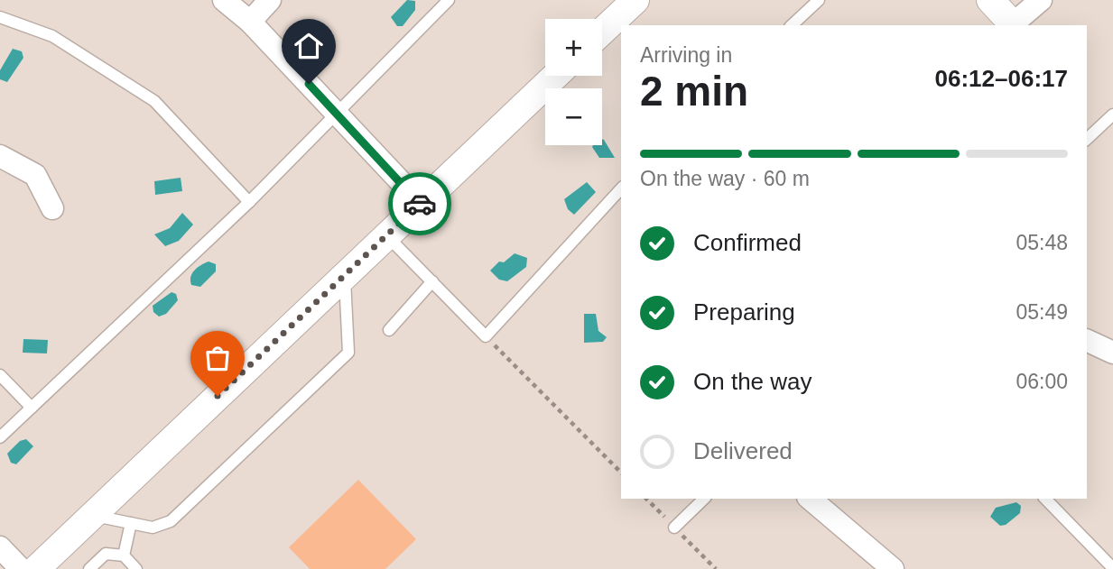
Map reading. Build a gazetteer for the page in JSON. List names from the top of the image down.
{
  "page": {
    "map_buttons": ["+", "−"],
    "heading": ["2 min", "Arriving in", "06:12–06:17"],
    "bar": "On the way · 60 m",
    "list": [
      ["Confirmed", "05:48"],
      ["Preparing", "05:49"],
      ["On the way", "06:00"],
      "Delivered"
    ]
  }
}
